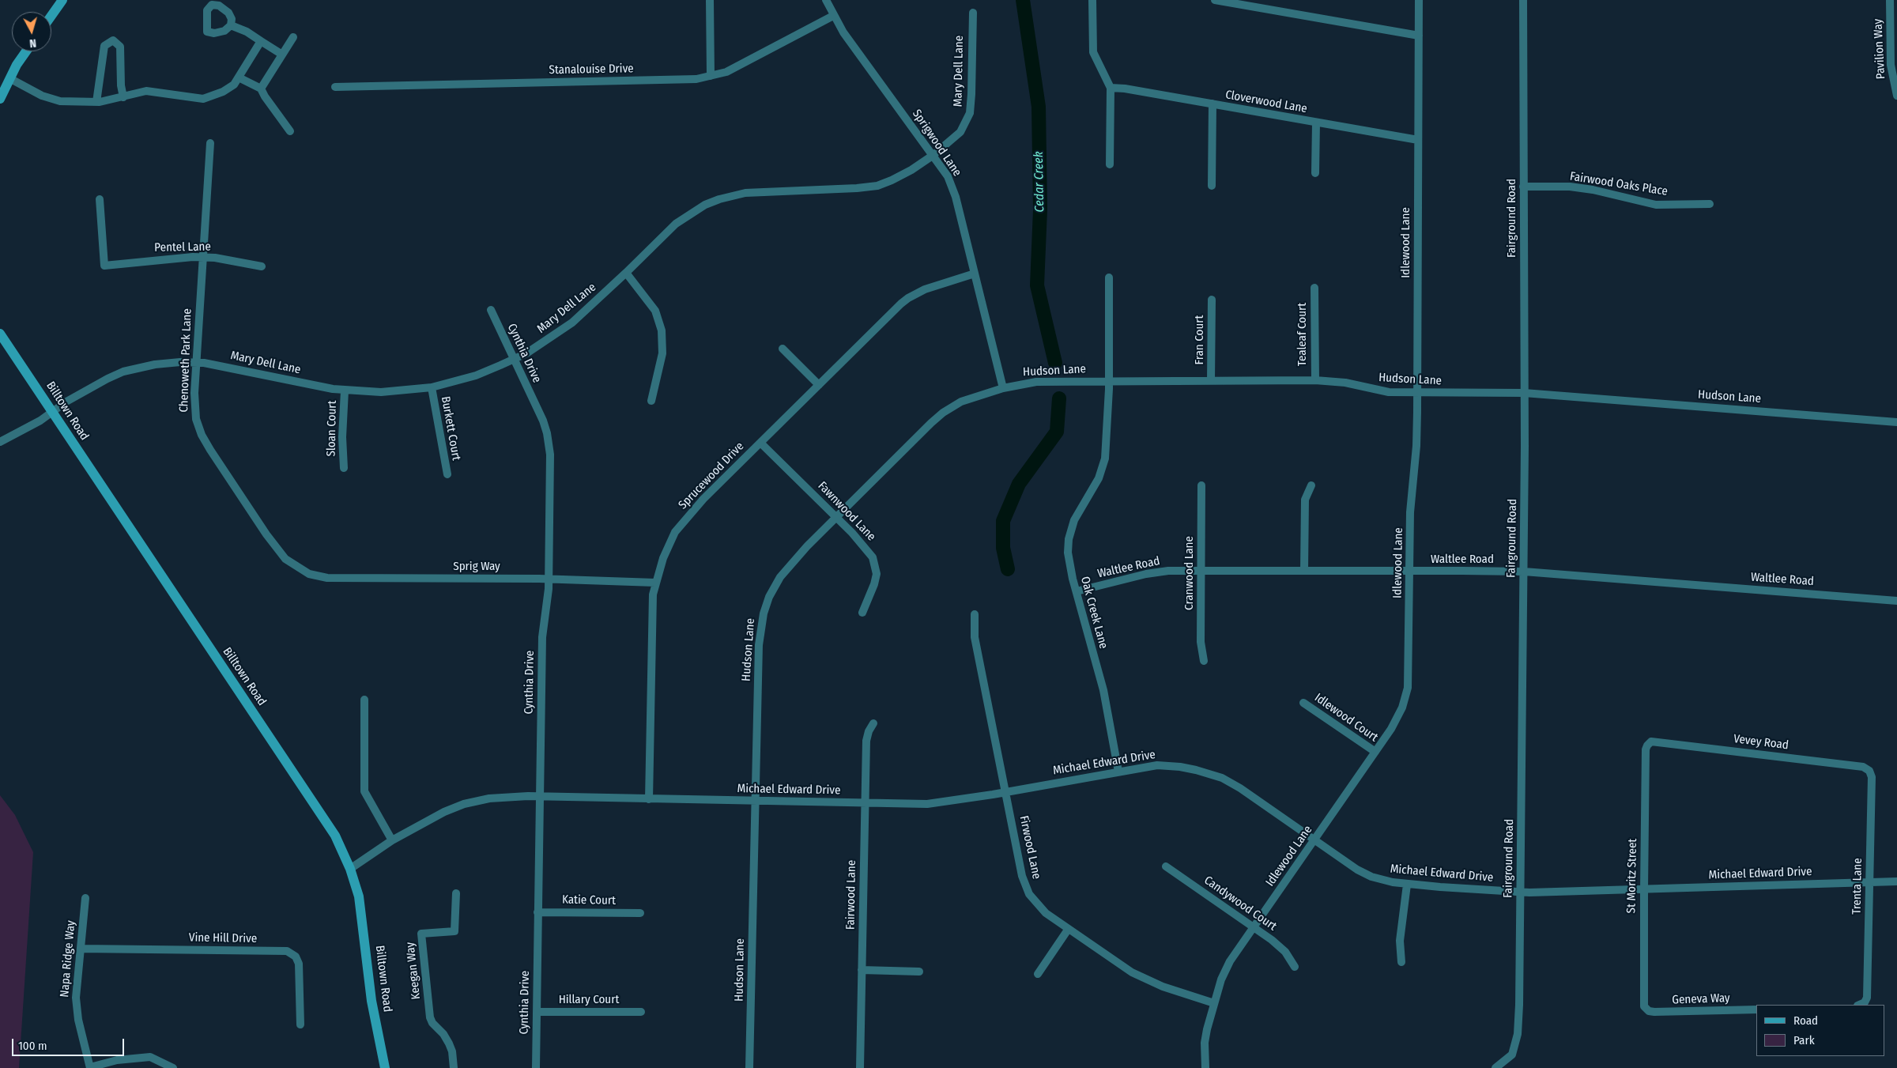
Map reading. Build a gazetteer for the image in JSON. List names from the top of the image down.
{
  "streets": {
    "main road": ["Billtown Road"],
    "street": [
      "Pavilion Way",
      "Stanalouise Drive",
      "Mary Dell Lane",
      "Cloverwood Lane",
      "Sprigwood Lane",
      "Fairwood Oaks Place",
      "Fairground Road",
      "Idlewood Lane",
      "Pentel Lane",
      "Tealeaf Court",
      "Fran Court",
      "Cynthia Drive",
      "Chenoweth Park Lane",
      "Hudson Lane",
      "Sloan Court",
      "Burkett Court",
      "Sprucewood Drive",
      "Fawnwood Lane",
      "Waltlee Road",
      "Sprig Way",
      "Cranwood Lane",
      "Oak Creek Lane",
      "Idlewood Court",
      "Vevey Road",
      "Michael Edward Drive",
      "Firwood Lane",
      "St Moritz Street",
      "Trenta Lane",
      "Fairwood Lane",
      "Katie Court",
      "Candywood Court",
      "Vine Hill Drive",
      "Napa Ridge Way",
      "Keegan Way",
      "Geneva Way",
      "Hillary Court"
    ]
  },
  "crossings": [
    ["Stanalouise Drive", "Sprigwood Lane"],
    ["Mary Dell Lane", "Sprigwood Lane"],
    ["Mary Dell Lane", "Cynthia Drive"],
    ["Mary Dell Lane", "Chenoweth Park Lane"],
    ["Mary Dell Lane", "Billtown Road"],
    ["Mary Dell Lane", "Sloan Court"],
    ["Mary Dell Lane", "Burkett Court"],
    ["Cloverwood Lane", "Idlewood Lane"],
    ["Sprigwood Lane", "Hudson Lane"],
    ["Sprigwood Lane", "Sprucewood Drive"],
    ["Fairwood Oaks Place", "Fairground Road"],
    ["Fairground Road", "Hudson Lane"],
    ["Fairground Road", "Waltlee Road"],
    ["Fairground Road", "Michael Edward Drive"],
    ["Idlewood Lane", "Hudson Lane"],
    ["Idlewood Lane", "Waltlee Road"],
    ["Idlewood Lane", "Idlewood Court"],
    ["Idlewood Lane", "Michael Edward Drive"],
    ["Idlewood Lane", "Firwood Lane"],
    ["Idlewood Lane", "Candywood Court"],
    ["Pentel Lane", "Chenoweth Park Lane"],
    ["Tealeaf Court", "Hudson Lane"],
    ["Fran Court", "Hudson Lane"],
    ["Cynthia Drive", "Sprig Way"],
    ["Cynthia Drive", "Michael Edward Drive"],
    ["Cynthia Drive", "Katie Court"],
    ["Cynthia Drive", "Hillary Court"],
    ["Chenoweth Park Lane", "Sprig Way"],
    ["Hudson Lane", "Fawnwood Lane"],
    ["Hudson Lane", "Oak Creek Lane"],
    ["Hudson Lane", "Michael Edward Drive"],
    ["Billtown Road", "Michael Edward Drive"],
    ["Sprucewood Drive", "Fawnwood Lane"],
    ["Sprucewood Drive", "Sprig Way"],
    ["Sprucewood Drive", "Michael Edward Drive"],
    ["Waltlee Road", "Cranwood Lane"],
    ["Waltlee Road", "Oak Creek Lane"],
    ["Oak Creek Lane", "Michael Edward Drive"],
    ["Vevey Road", "St Moritz Street"],
    ["Vevey Road", "Trenta Lane"],
    ["Michael Edward Drive", "Firwood Lane"],
    ["Michael Edward Drive", "St Moritz Street"],
    ["Michael Edward Drive", "Trenta Lane"],
    ["Michael Edward Drive", "Fairwood Lane"],
    ["St Moritz Street", "Geneva Way"],
    ["Vine Hill Drive", "Napa Ridge Way"]
  ],
  "water": ["Cedar Creek"],
  "legend": ["Road", "Park"],
  "scale_bar": "100 m",
  "north": "bottom"
}
